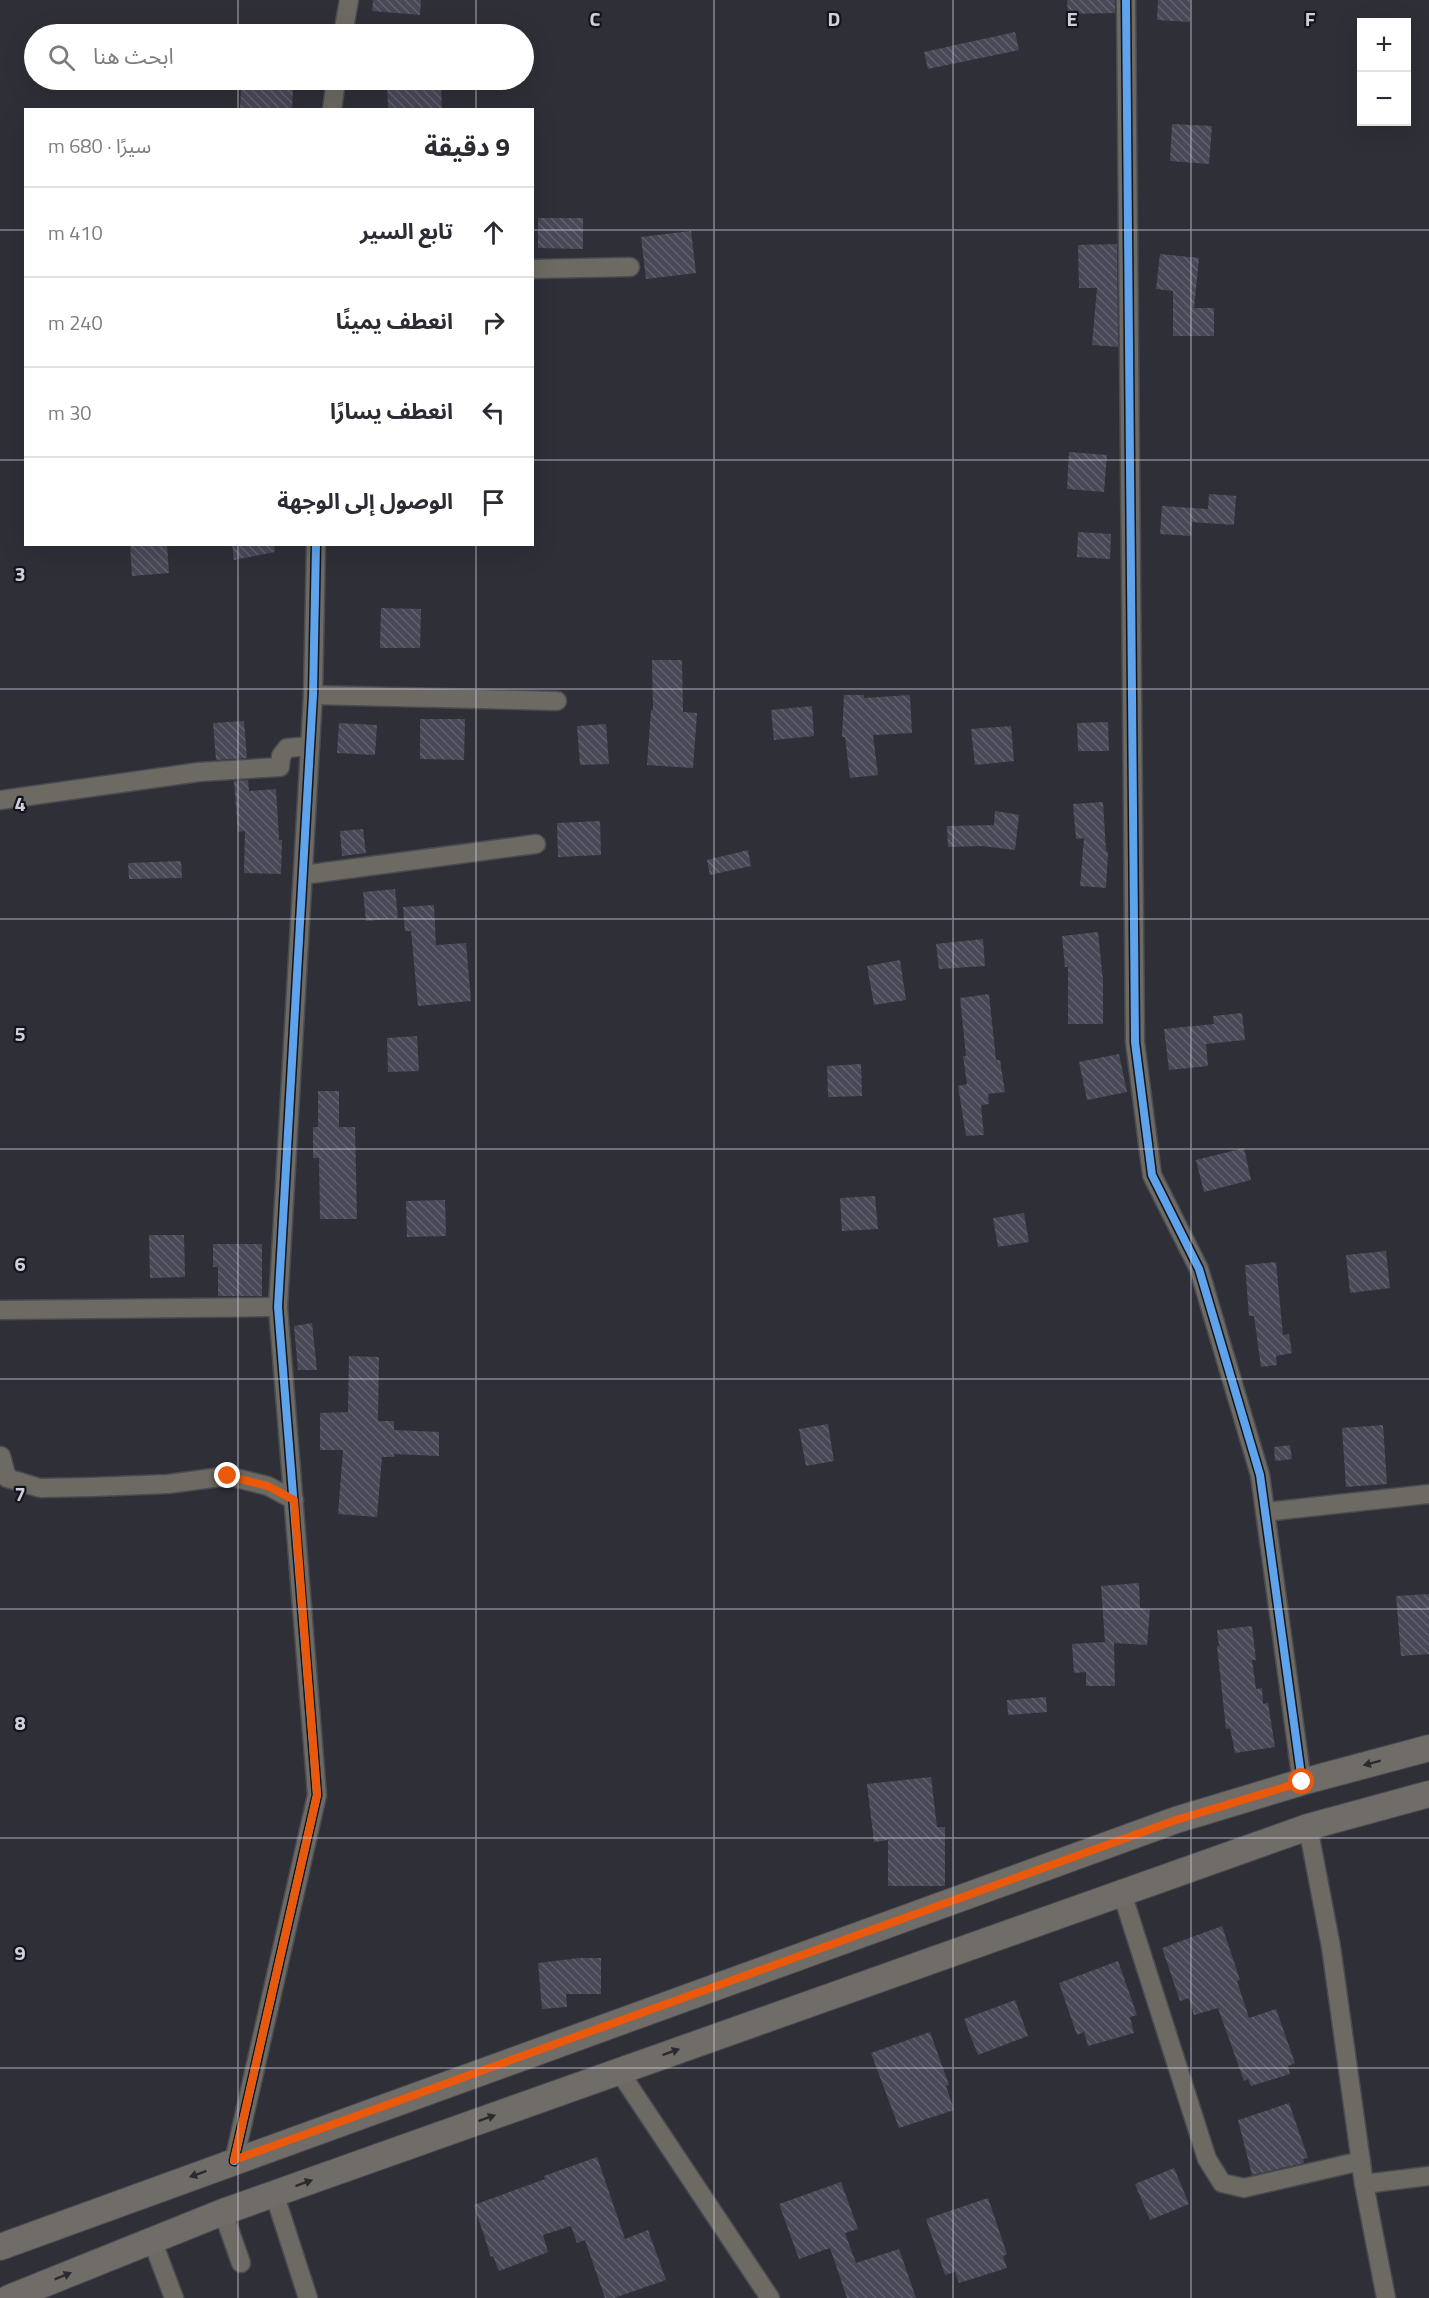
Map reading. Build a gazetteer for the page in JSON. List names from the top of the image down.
{
  "page": {
    "map_buttons": ["+", "−"],
    "search": "ابحث هنا",
    "heading": ["9 دقيقة", "سيرًا · 680 m"],
    "list": [
      ["تابع السير", "410 m"],
      ["انعطف يمينًا", "240 m"],
      ["انعطف يسارًا", "30 m"],
      "الوصول إلى الوجهة"
    ]
  },
  "grid": {
    "columns": [
      "C",
      "D",
      "E",
      "F"
    ],
    "rows": [
      "3",
      "4",
      "5",
      "6",
      "7",
      "8",
      "9"
    ]
  }
}
